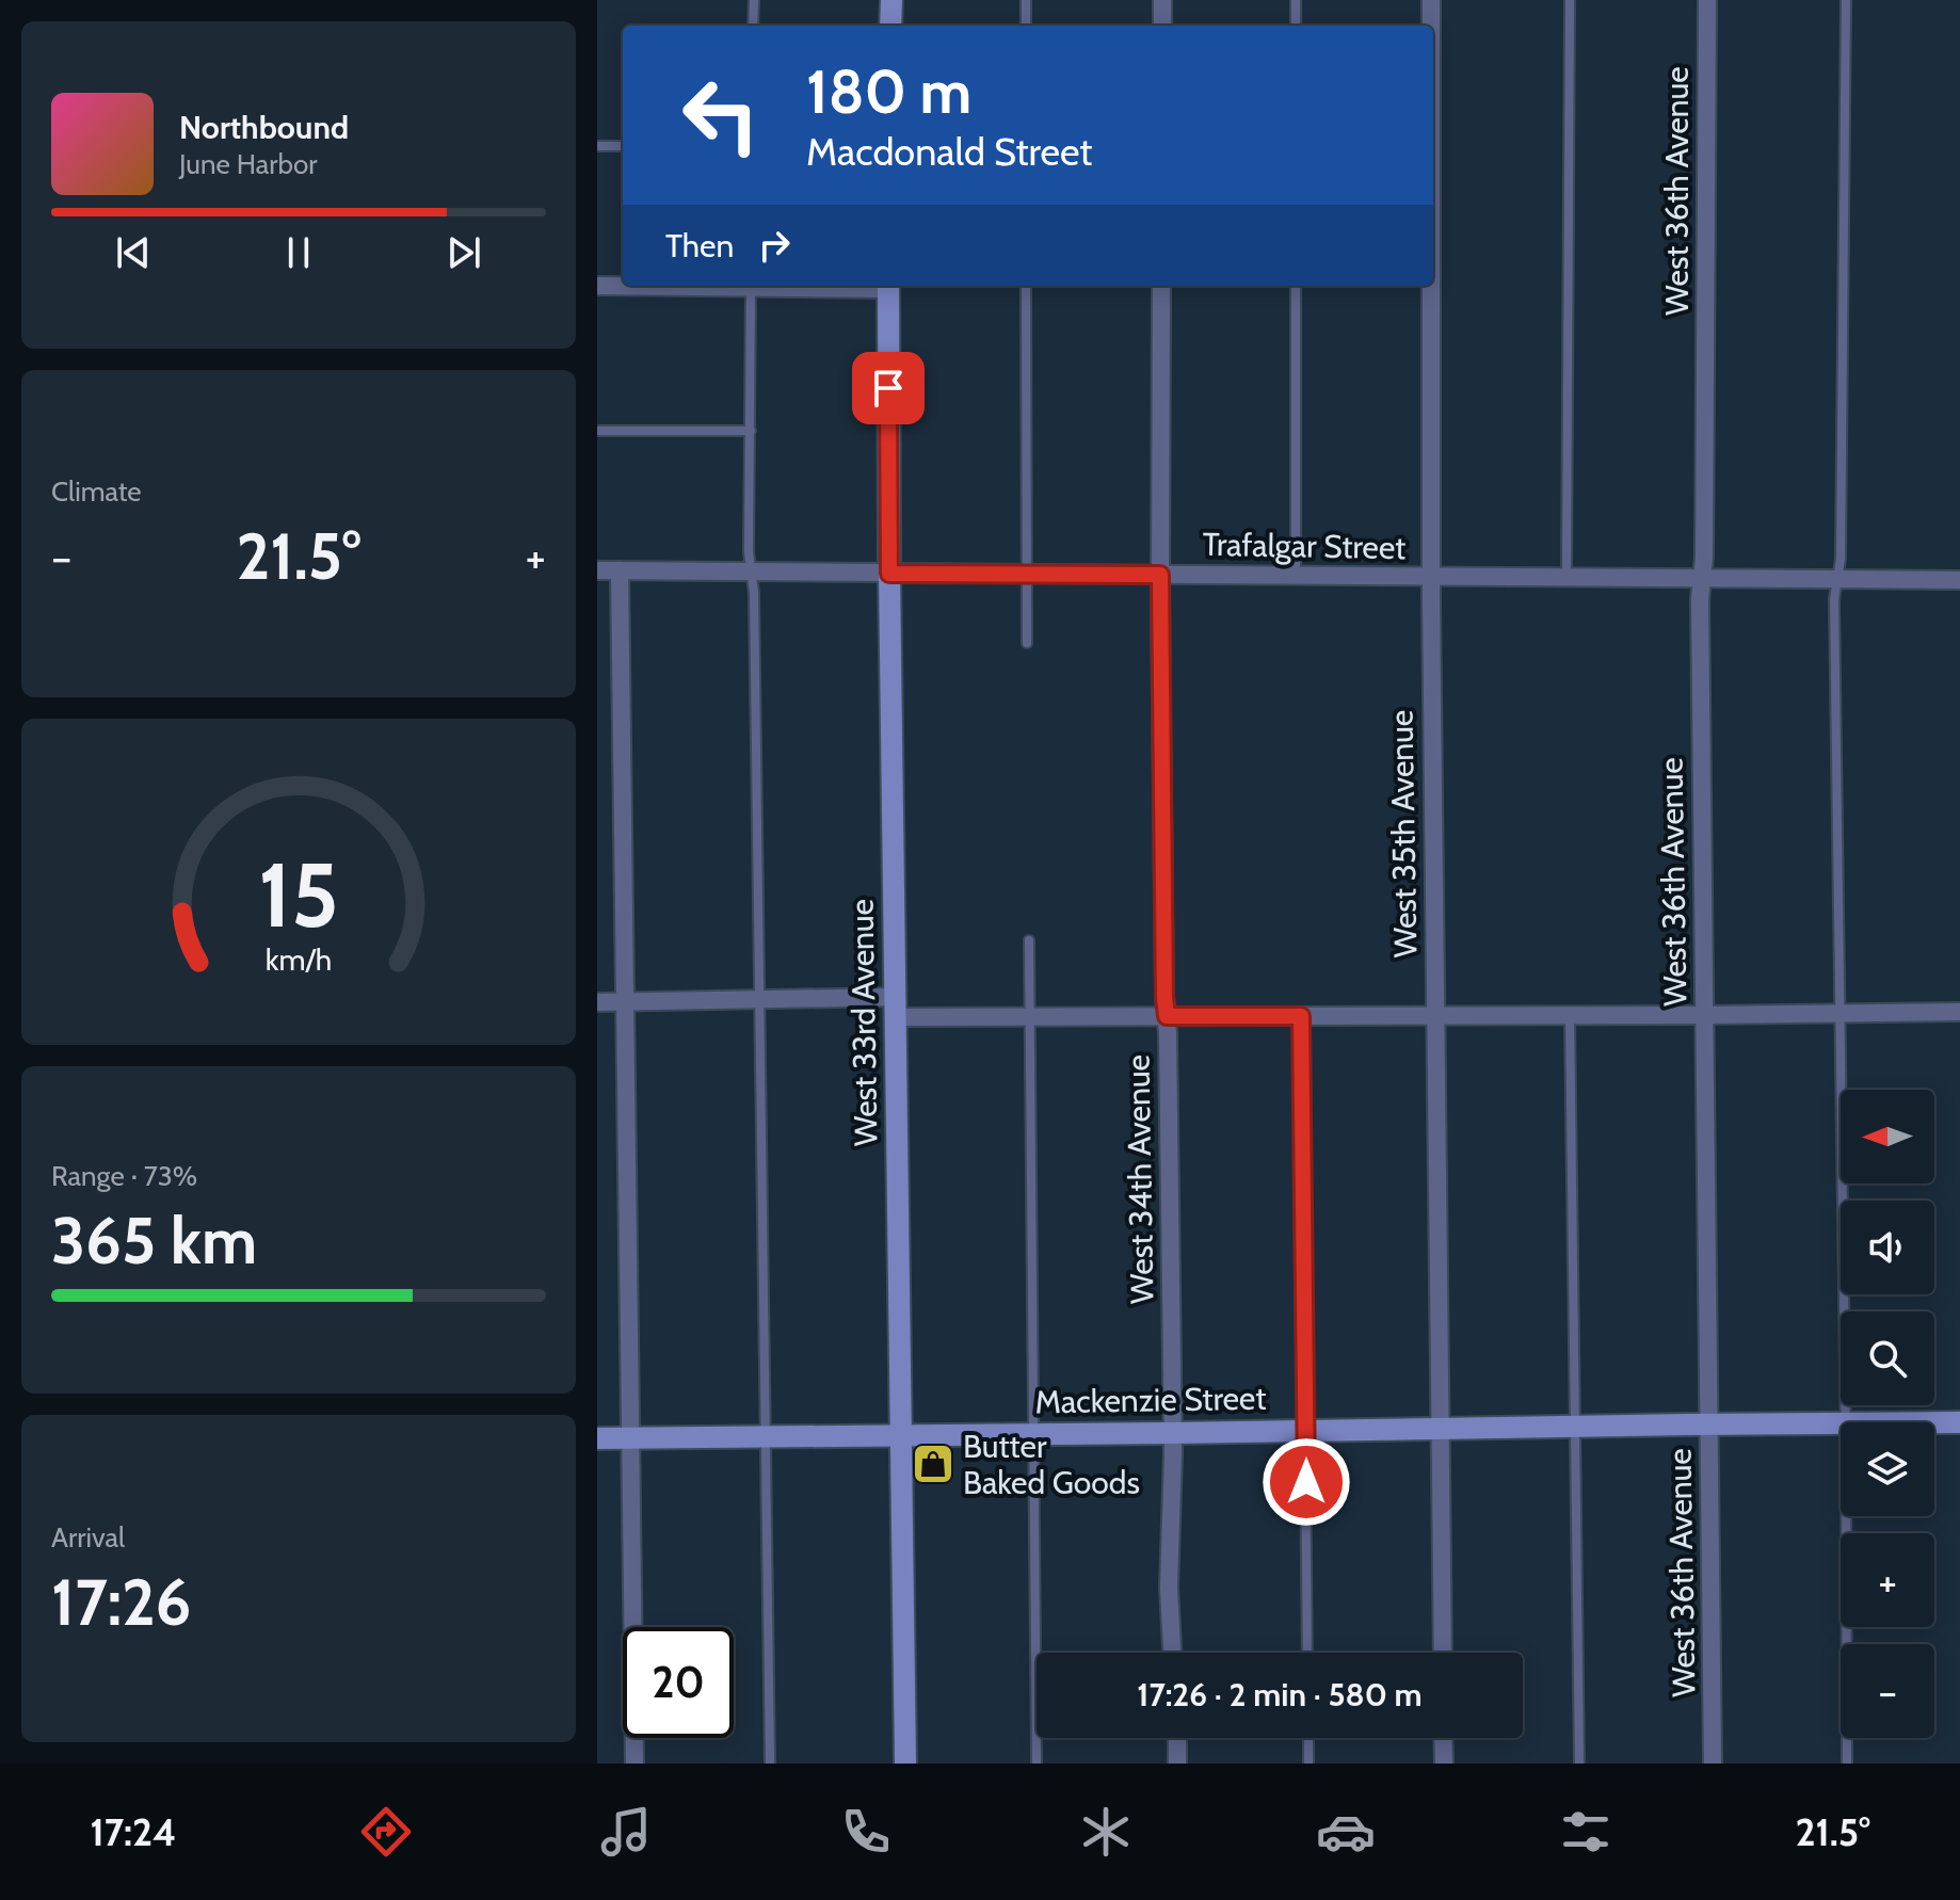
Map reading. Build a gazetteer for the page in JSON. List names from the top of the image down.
{
  "streets": {
    "street": [
      "West 36th Avenue",
      "Trafalgar Street",
      "West 35th Avenue",
      "West 33rd Avenue",
      "West 34th Avenue",
      "Mackenzie Street"
    ]
  },
  "crossings": [
    ["West 36th Avenue", "Trafalgar Street"],
    ["West 36th Avenue", "Mackenzie Street"],
    ["Trafalgar Street", "West 35th Avenue"],
    ["Trafalgar Street", "West 33rd Avenue"],
    ["Trafalgar Street", "West 34th Avenue"],
    ["West 35th Avenue", "Mackenzie Street"],
    ["West 33rd Avenue", "Mackenzie Street"],
    ["West 34th Avenue", "Mackenzie Street"]
  ],
  "places": {
    "shop": ["Butter Baked Goods"]
  },
  "north": "left",
  "page": {
    "turn": ["180 m", "Macdonald Street"],
    "song": ["Northbound", "June Harbor"],
    "then": "Then",
    "tile": [
      "Climate",
      ["Range · 73%", "365 km"],
      ["Arrival", "17:26"]
    ],
    "heat": ["−", "21.5°", "+"],
    "map_buttons": ["+", "−"],
    "limit": "20",
    "trip": "17:26 · 2 min · 580 m",
    "tabs": ["17:24", "21.5°"],
    "gauge": ["15", "km/h"]
  }
}
